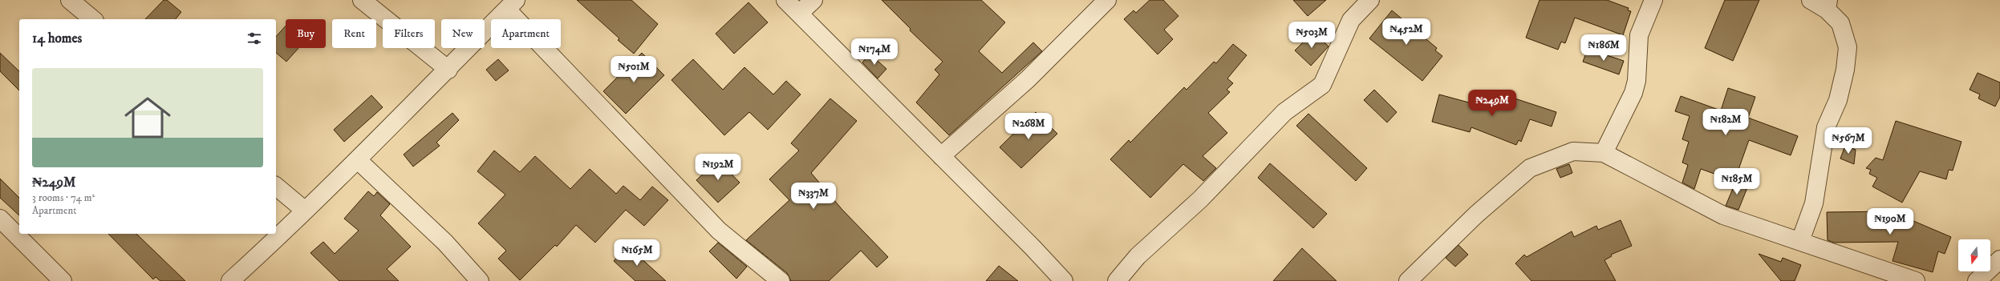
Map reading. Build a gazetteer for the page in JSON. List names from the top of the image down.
{
  "north": "bottom",
  "page": {
    "price": [
      "₦452M",
      "₦503M",
      "₦186M",
      "₦174M",
      "₦501M",
      "₦249M",
      "₦182M",
      "₦268M",
      "₦567M",
      "₦192M",
      "₦185M",
      "₦337M",
      "₦190M",
      "₦165M"
    ],
    "chip": [
      "Buy",
      "Rent",
      "Filters",
      "New",
      "Apartment"
    ],
    "heading": "14 homes",
    "list": [
      {
        "name": "₦249M",
        "note": "3 rooms · 74 m² · Apartment"
      }
    ]
  }
}
